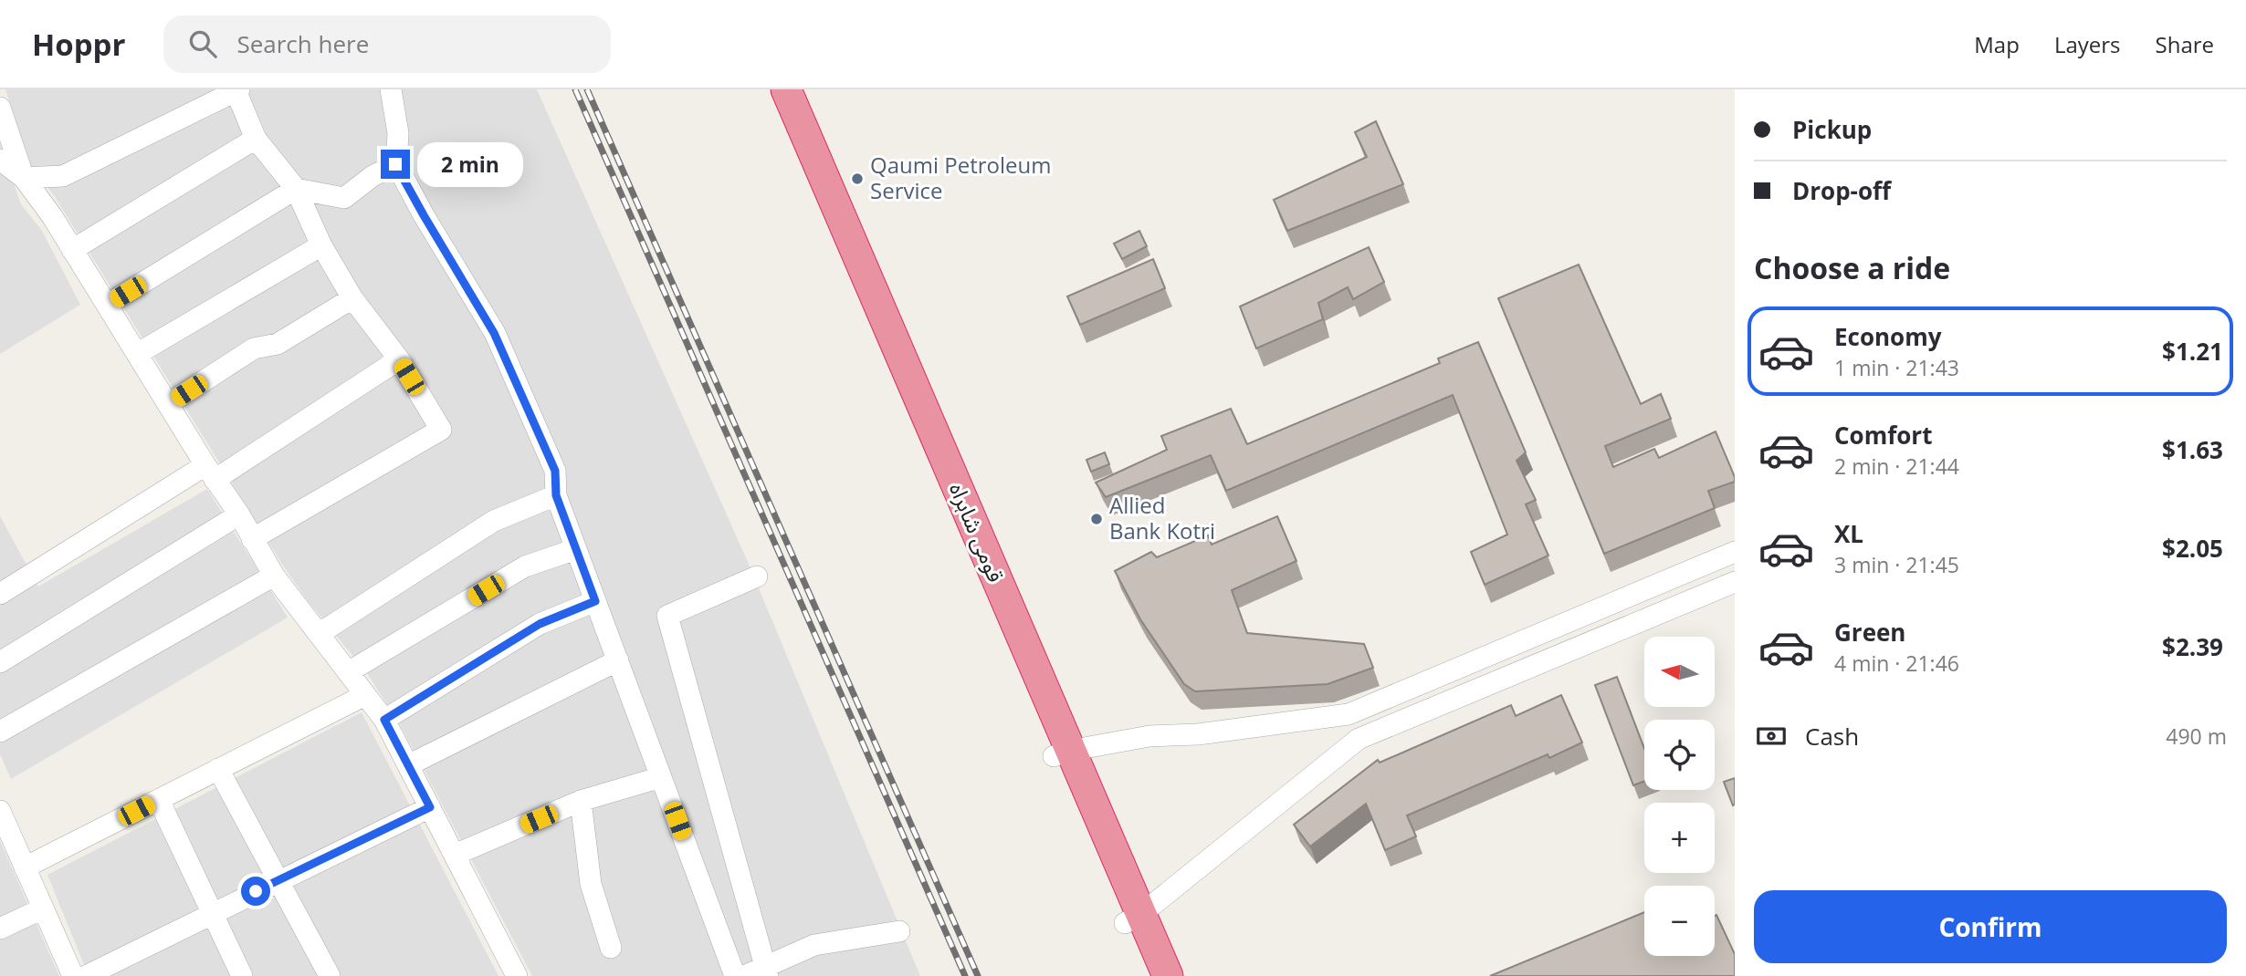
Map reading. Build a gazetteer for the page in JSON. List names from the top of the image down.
{
  "streets": {
    "highway": ["قومی شاہراہ"]
  },
  "places": ["Qaumi Petroleum Service", "Allied Bank Kotri"],
  "north": "left",
  "page": {
    "header": "Hoppr",
    "search": "Search here",
    "nav": ["Map", "Layers", "Share"],
    "banner": ["Pickup", "Drop-off"],
    "bubble": "2 min",
    "heading": "Choose a ride",
    "list": [
      {
        "name": "Economy",
        "note": "1 min · 21:43",
        "value": "$1.21"
      },
      {
        "name": "Comfort",
        "note": "2 min · 21:44",
        "value": "$1.63"
      },
      {
        "name": "XL",
        "note": "3 min · 21:45",
        "value": "$2.05"
      },
      {
        "name": "Green",
        "note": "4 min · 21:46",
        "value": "$2.39"
      }
    ],
    "map_buttons": ["+", "−"],
    "pay": ["Cash", "490 m"],
    "buttons": "Confirm"
  }
}
